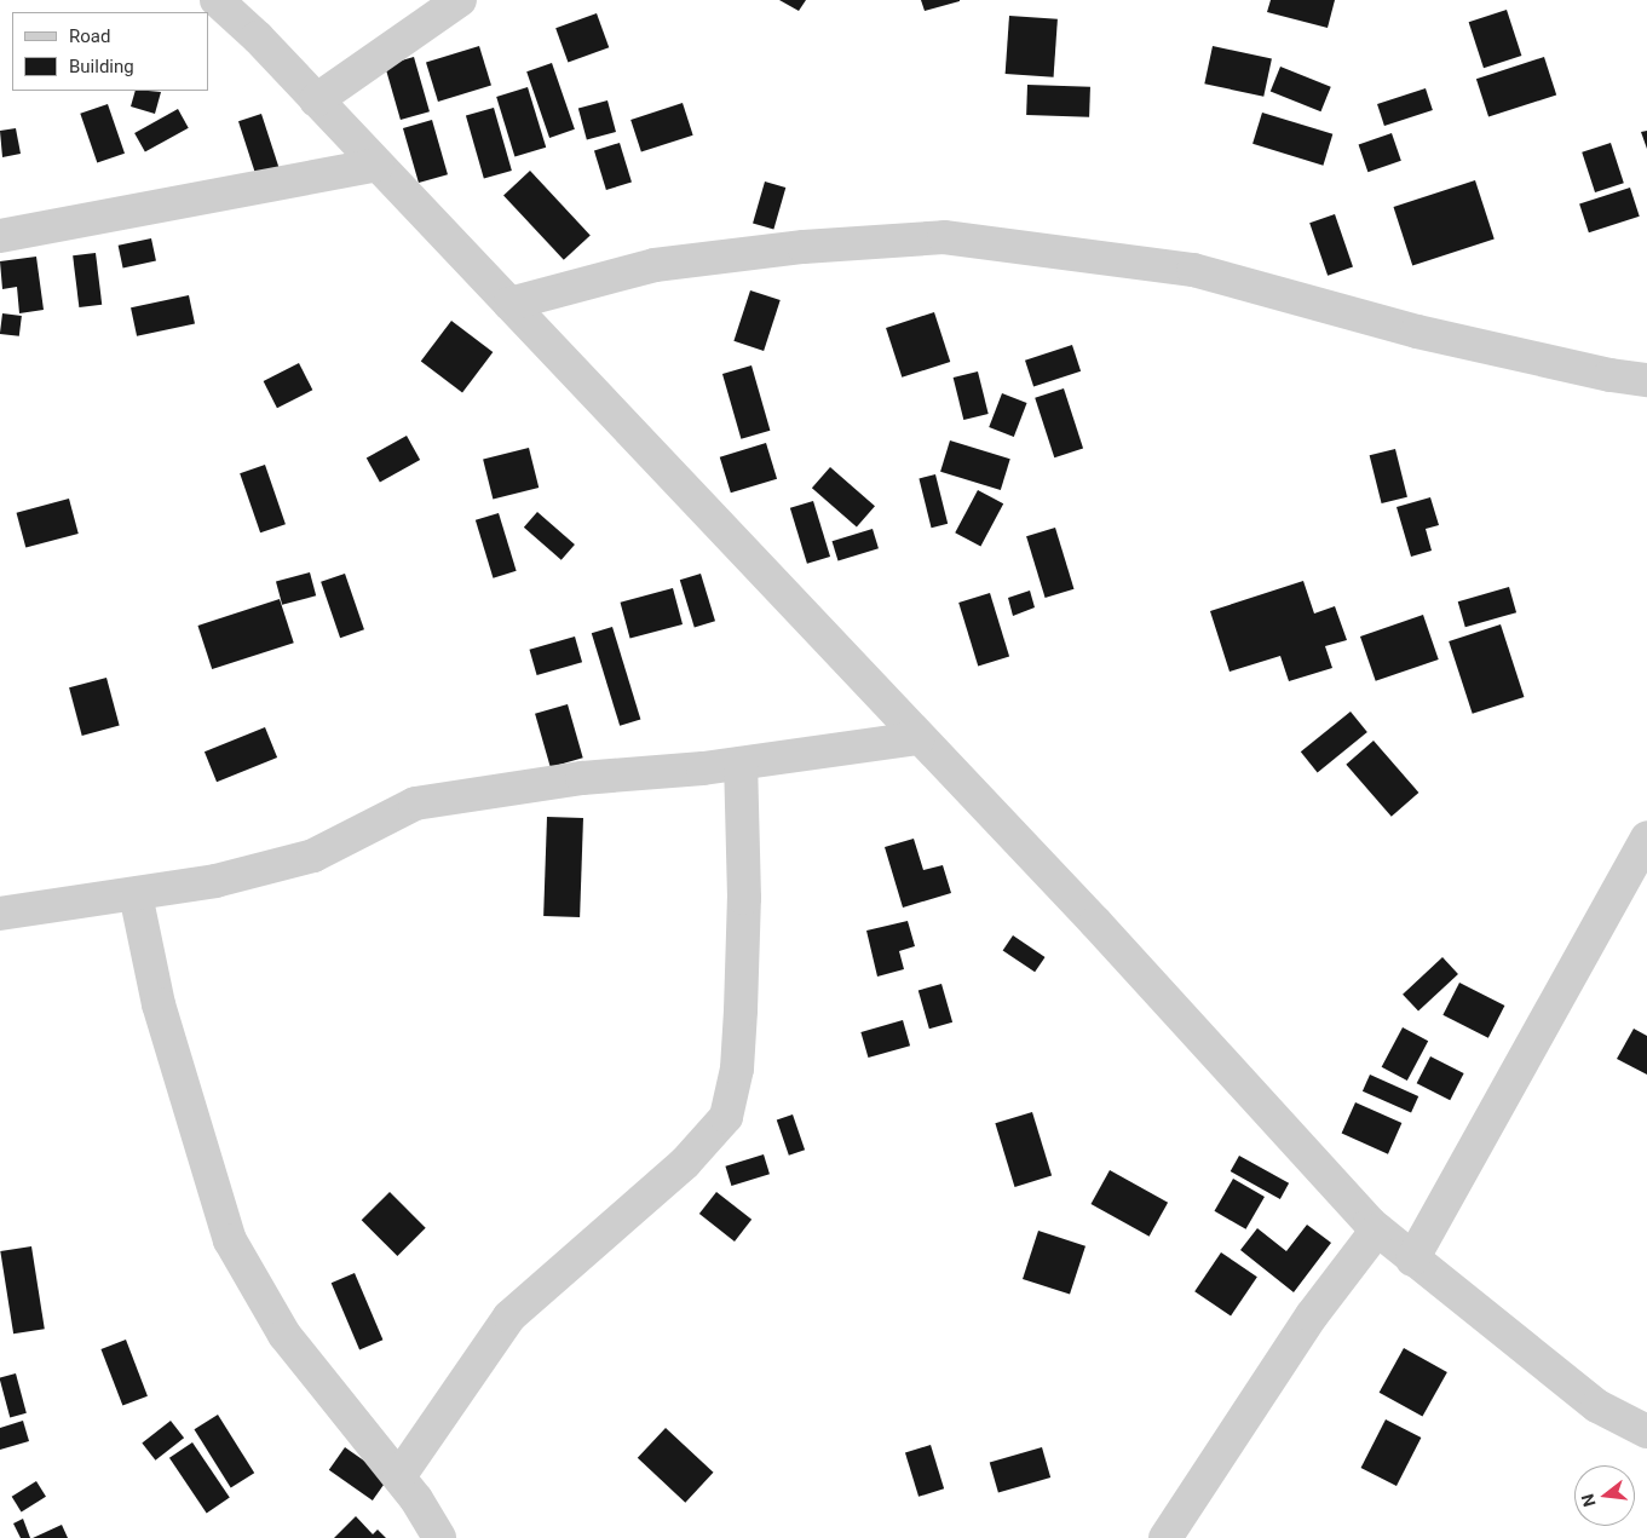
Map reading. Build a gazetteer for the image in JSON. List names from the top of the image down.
{
  "legend": ["Road", "Building"],
  "north": "left"
}
